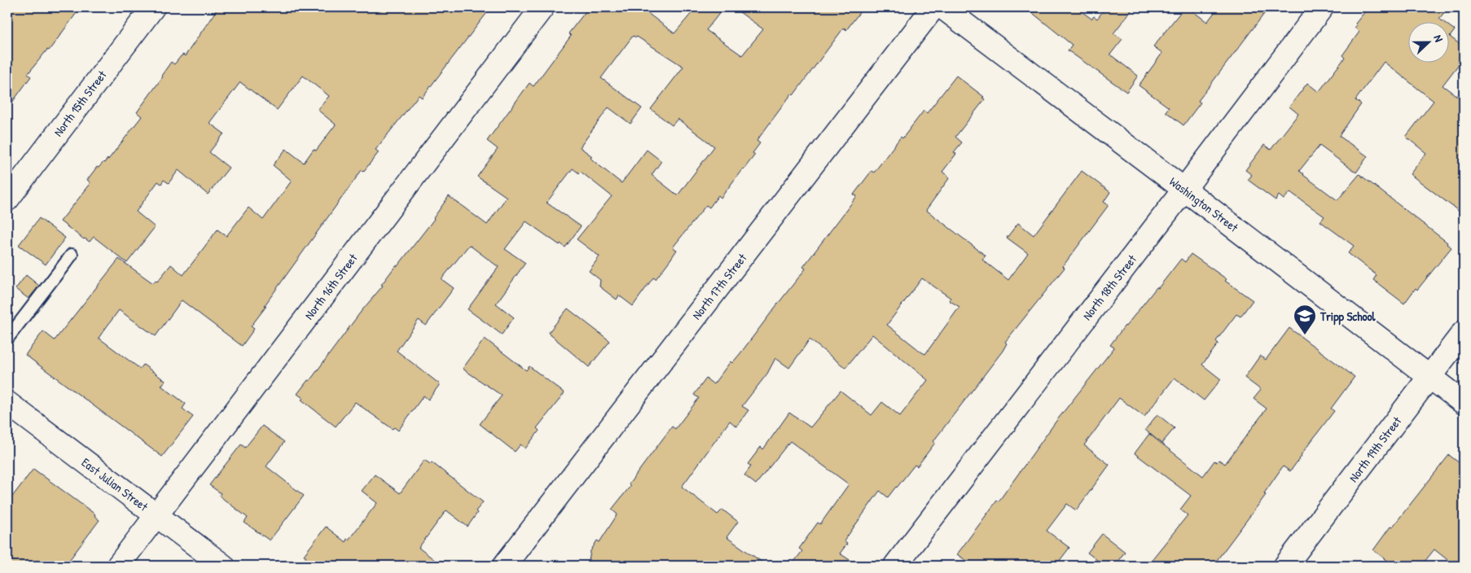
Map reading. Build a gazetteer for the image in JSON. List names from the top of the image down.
{
  "streets": {
    "street": [
      "North 15th Street",
      "Washington Street",
      "North 16th Street",
      "North 17th Street",
      "North 18th Street",
      "North 19th Street",
      "East Julian Street"
    ]
  },
  "crossings": [
    ["Washington Street", "North 18th Street"],
    ["Washington Street", "North 19th Street"],
    ["North 16th Street", "East Julian Street"]
  ],
  "places": {
    "school or university": ["Tripp School"]
  },
  "north": "right"
}
